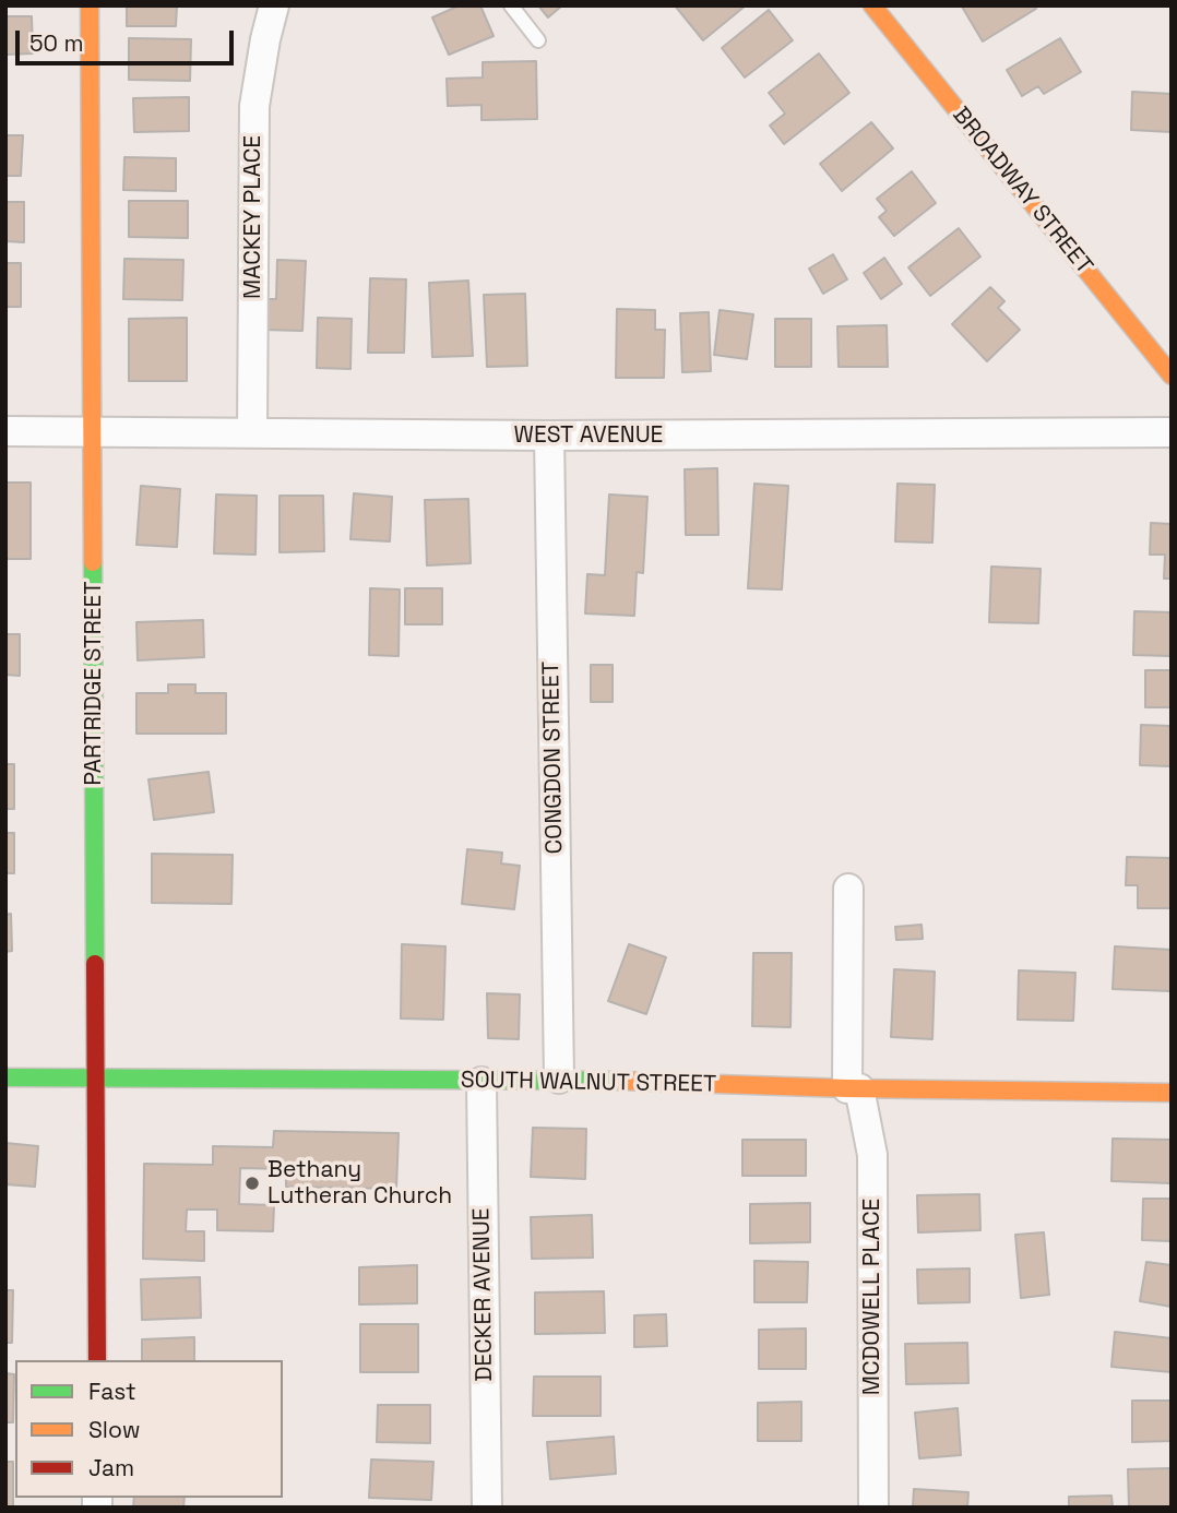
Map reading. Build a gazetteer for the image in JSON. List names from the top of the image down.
{
  "streets": {
    "street": [
      "BROADWAY STREET",
      "MACKEY PLACE",
      "WEST AVENUE",
      "PARTRIDGE STREET",
      "CONGDON STREET",
      "SOUTH WALNUT STREET",
      "DECKER AVENUE",
      "MCDOWELL PLACE"
    ]
  },
  "crossings": [
    ["MACKEY PLACE", "WEST AVENUE"],
    ["WEST AVENUE", "PARTRIDGE STREET"],
    ["WEST AVENUE", "CONGDON STREET"],
    ["PARTRIDGE STREET", "SOUTH WALNUT STREET"],
    ["CONGDON STREET", "SOUTH WALNUT STREET"],
    ["SOUTH WALNUT STREET", "DECKER AVENUE"],
    ["SOUTH WALNUT STREET", "MCDOWELL PLACE"]
  ],
  "places": ["Bethany Lutheran Church"],
  "legend": ["Fast", "Slow", "Jam"],
  "scale_bar": "50 m"
}
